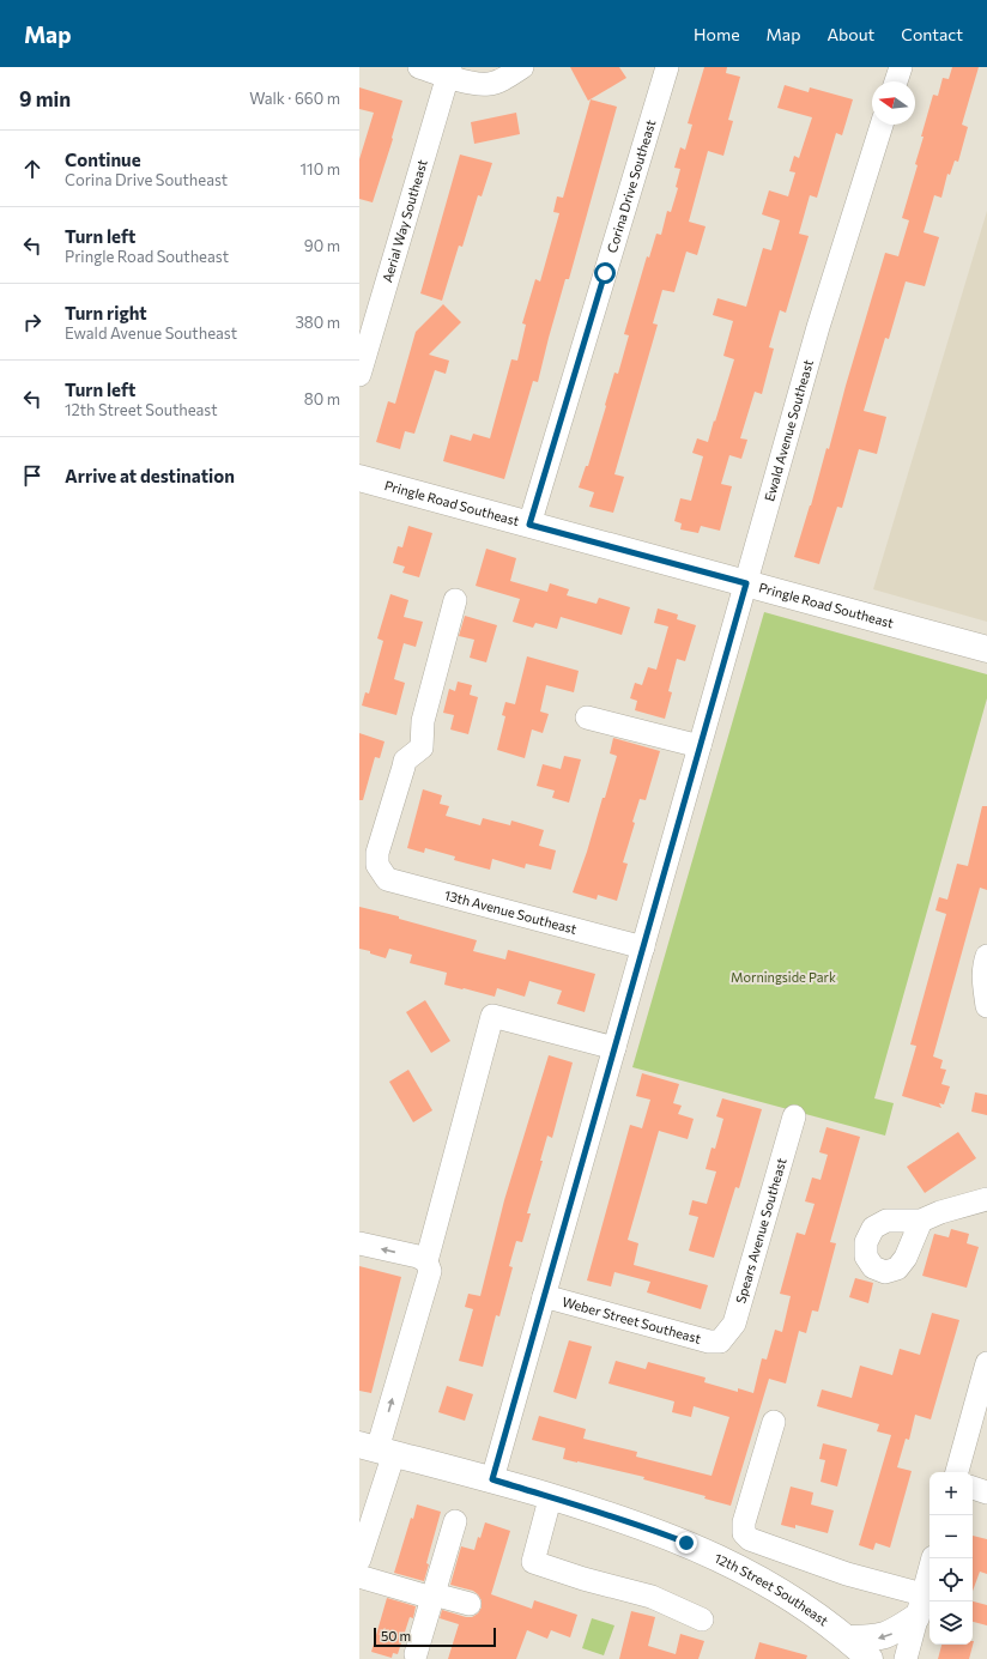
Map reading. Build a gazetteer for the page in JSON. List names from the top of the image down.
{
  "streets": {
    "main road": ["Pringle Road Southeast", "12th Street Southeast"],
    "street": [
      "Corina Drive Southeast",
      "Aerial Way Southeast",
      "Ewald Avenue Southeast",
      "13th Avenue Southeast",
      "Spears Avenue Southeast",
      "Weber Street Southeast"
    ]
  },
  "crossings": [
    ["Corina Drive Southeast", "Pringle Road Southeast"],
    ["Ewald Avenue Southeast", "Pringle Road Southeast"],
    ["Ewald Avenue Southeast", "13th Avenue Southeast"],
    ["Ewald Avenue Southeast", "Weber Street Southeast"],
    ["Ewald Avenue Southeast", "12th Street Southeast"],
    ["Spears Avenue Southeast", "Weber Street Southeast"]
  ],
  "parks": ["Morningside Park"],
  "scale_bar": "50 m",
  "north": "left",
  "page": {
    "header": "Map",
    "nav": [
      "Home",
      "Map",
      "About",
      "Contact"
    ],
    "heading": ["9 min", "Walk · 660 m"],
    "list": [
      ["Continue", "Corina Drive Southeast", "110 m"],
      ["Turn left", "Pringle Road Southeast", "90 m"],
      ["Turn right", "Ewald Avenue Southeast", "380 m"],
      ["Turn left", "12th Street Southeast", "80 m"],
      "Arrive at destination"
    ],
    "map_buttons": ["+", "−"],
    "scale": "50 m"
  }
}
